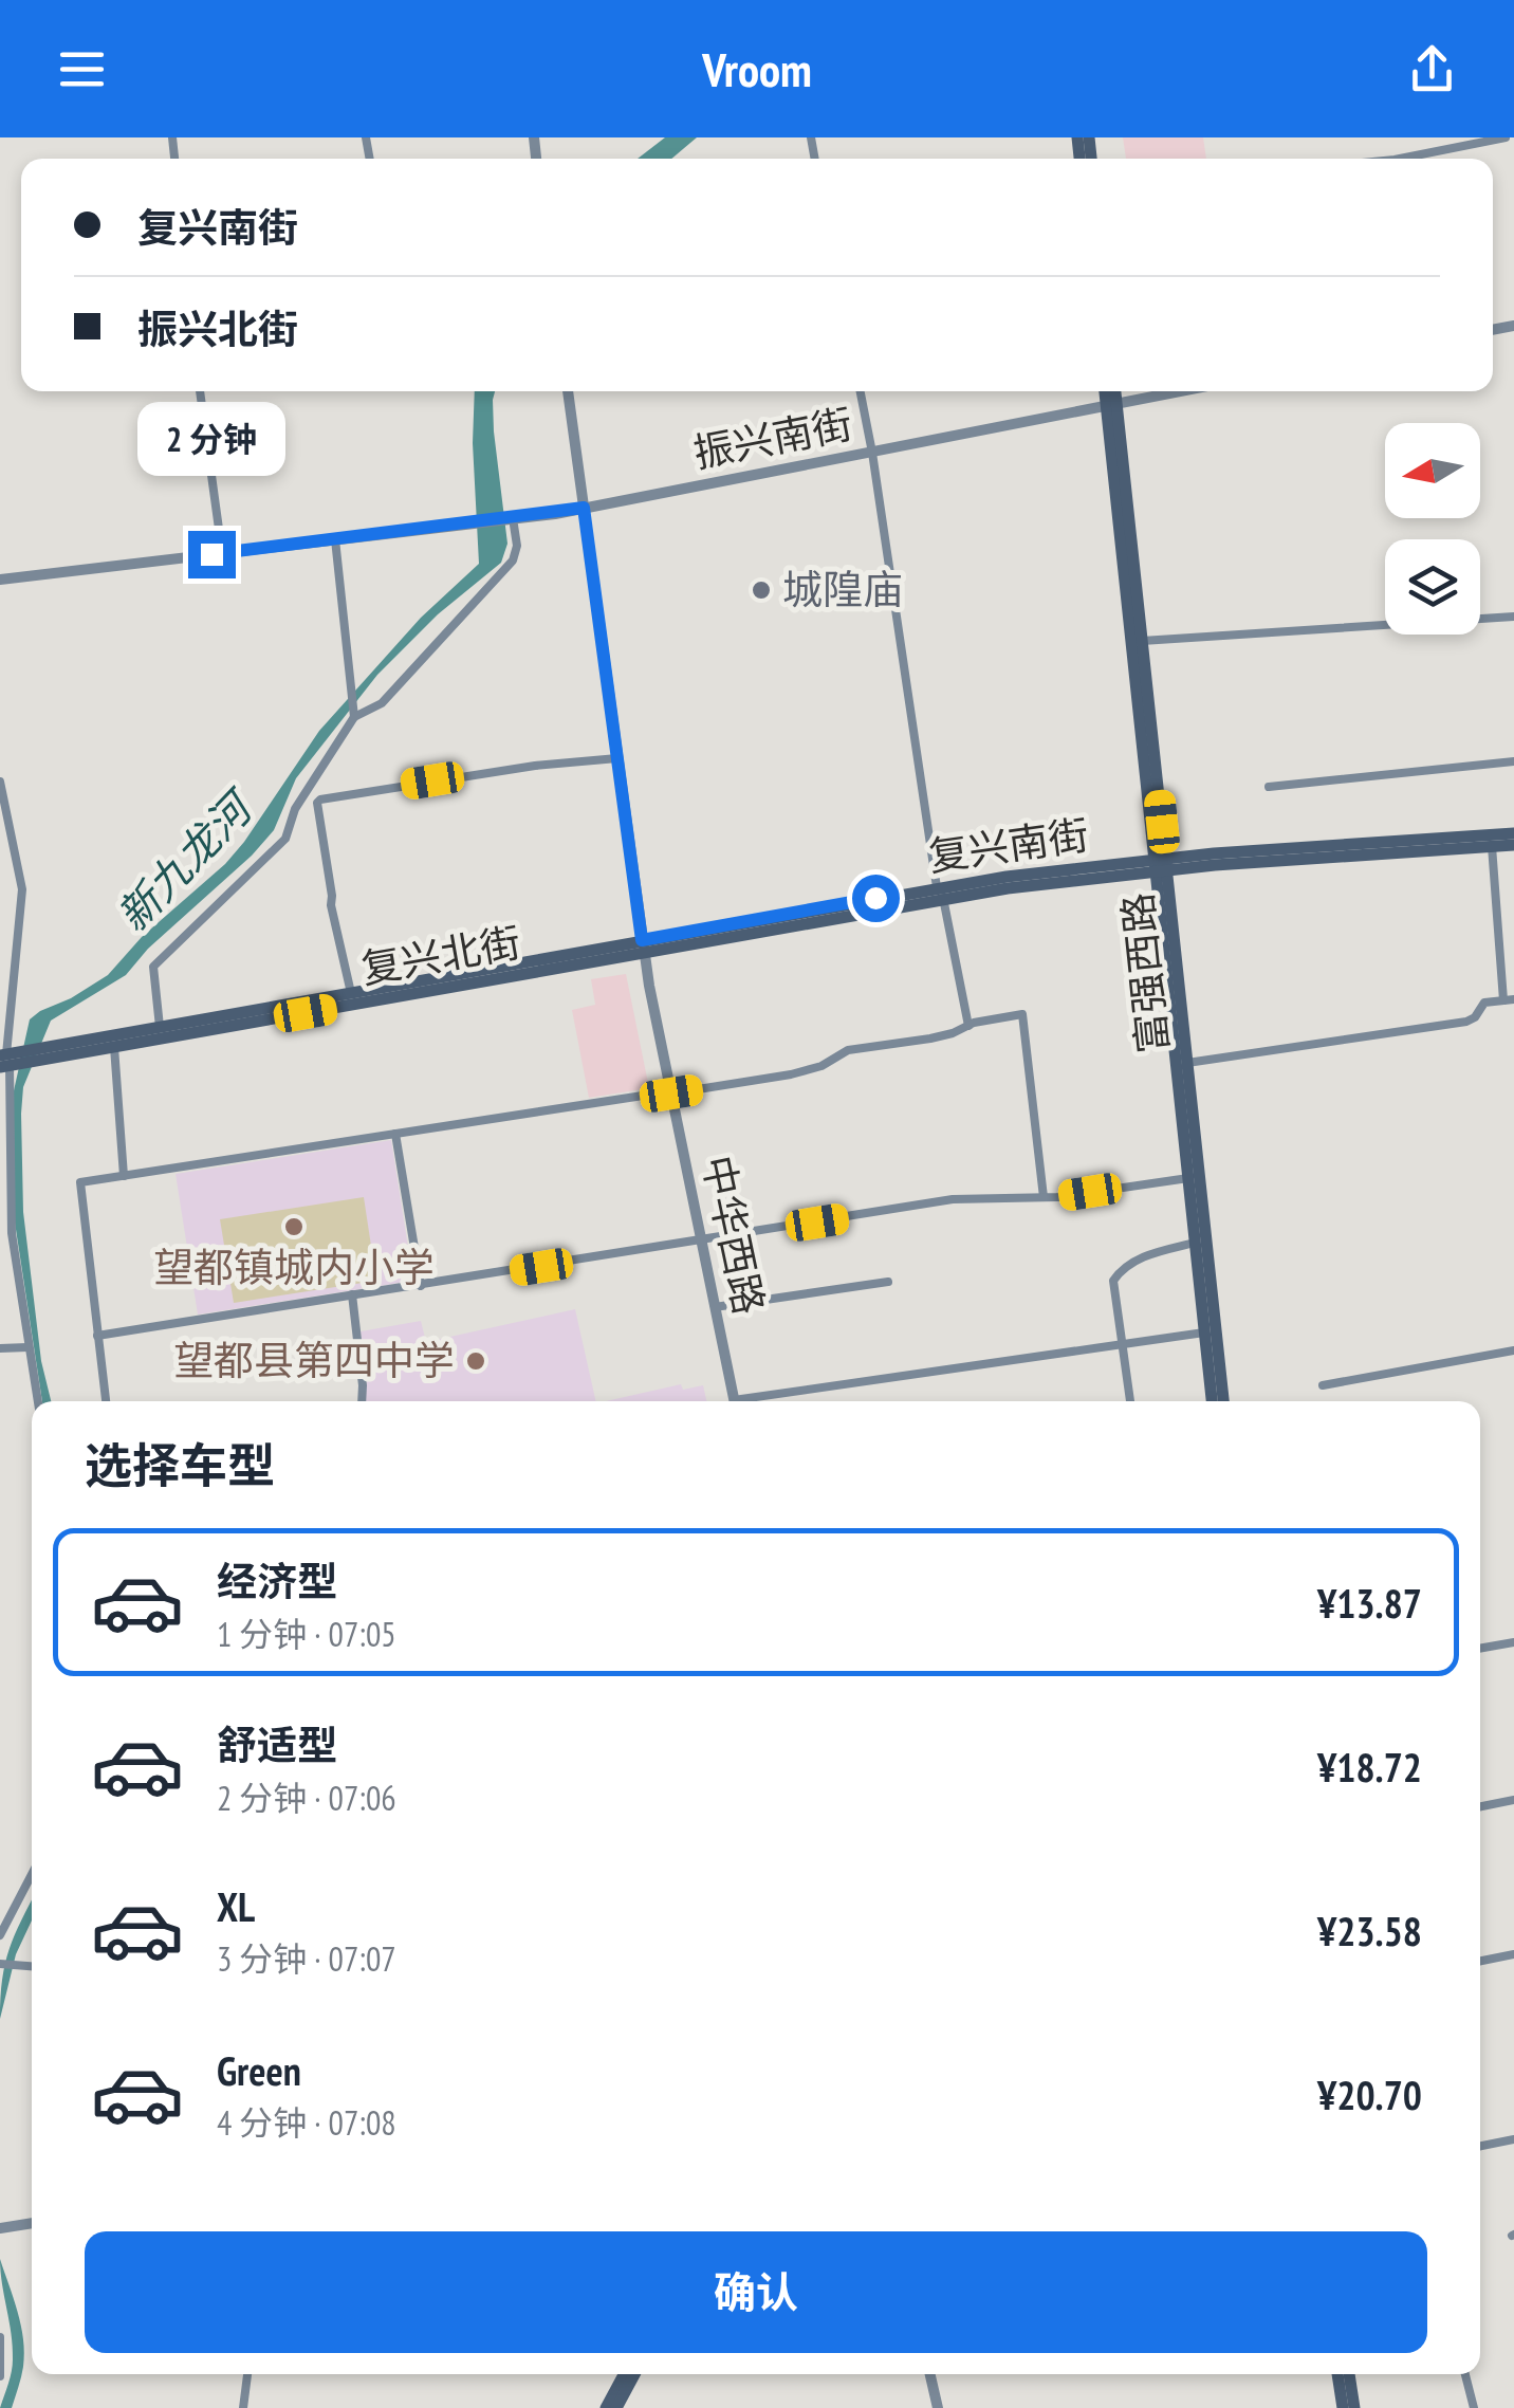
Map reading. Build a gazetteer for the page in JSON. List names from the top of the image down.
{
  "streets": {
    "main road": ["复兴南街", "复兴北街", "富强西路"],
    "street": ["振兴南街", "中华西路"]
  },
  "crossings": [
    ["振兴南街", "富强西路"],
    ["振兴南街", "中华西路"],
    ["复兴南街", "复兴北街"],
    ["复兴南街", "富强西路"],
    ["复兴南街", "中华西路"],
    ["复兴北街", "中华西路"]
  ],
  "water": ["新九龙河"],
  "places": ["城隍庙", "望都镇城内小学", "望都县第四中学"],
  "north": "left",
  "page": {
    "header": "Vroom",
    "banner": ["复兴南街", "振兴北街"],
    "bubble": "2 分钟",
    "heading": "选择车型",
    "list": [
      {
        "name": "经济型",
        "note": "1 分钟 · 07:05",
        "value": "¥13.87"
      },
      {
        "name": "舒适型",
        "note": "2 分钟 · 07:06",
        "value": "¥18.72"
      },
      {
        "name": "XL",
        "note": "3 分钟 · 07:07",
        "value": "¥23.58"
      },
      {
        "name": "Green",
        "note": "4 分钟 · 07:08",
        "value": "¥20.70"
      }
    ],
    "buttons": "确认"
  }
}
